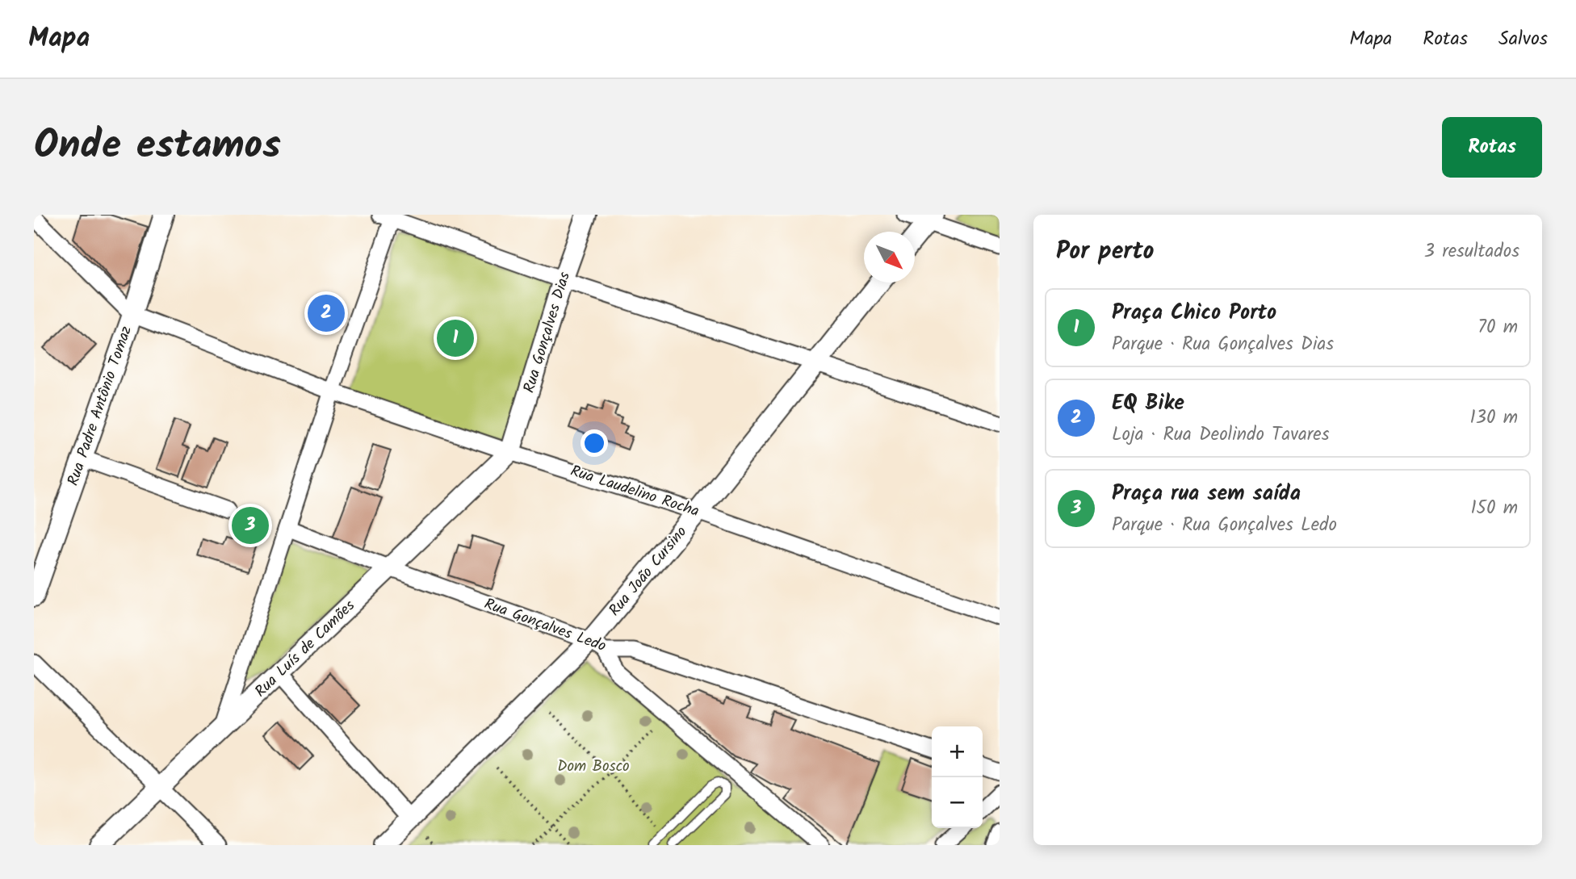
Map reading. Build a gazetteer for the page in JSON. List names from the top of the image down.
{
  "streets": {
    "street": [
      "Rua Gonçalves Dias",
      "Rua Padre Antônio Tomaz",
      "Rua Laudelino Rocha",
      "Rua João Cursino",
      "Rua Gonçalves Ledo",
      "Rua Luís de Camões"
    ]
  },
  "crossings": [
    ["Rua Gonçalves Dias", "Rua Laudelino Rocha"],
    ["Rua Gonçalves Dias", "Rua Luís de Camões"],
    ["Rua Padre Antônio Tomaz", "Rua Laudelino Rocha"],
    ["Rua Laudelino Rocha", "Rua João Cursino"],
    ["Rua Laudelino Rocha", "Rua Luís de Camões"],
    ["Rua João Cursino", "Rua Gonçalves Ledo"],
    ["Rua Gonçalves Ledo", "Rua Luís de Camões"]
  ],
  "parks": ["Dom Bosco"],
  "north": "bottom right",
  "page": {
    "header": "Mapa",
    "nav": ["Mapa", "Rotas", "Salvos"],
    "title": "Onde estamos",
    "buttons": "Rotas",
    "heading": ["Por perto", "3 resultados"],
    "list": [
      {
        "mark": "1",
        "name": "Praça Chico Porto",
        "note": "Parque · Rua Gonçalves Dias",
        "value": "70 m"
      },
      {
        "mark": "2",
        "name": "EQ Bike",
        "note": "Loja · Rua Deolindo Tavares",
        "value": "130 m"
      },
      {
        "mark": "3",
        "name": "Praça rua sem saída",
        "note": "Parque · Rua Gonçalves Ledo",
        "value": "150 m"
      }
    ],
    "pins": ["2", "1", "3"],
    "map_buttons": ["+", "−"]
  }
}
